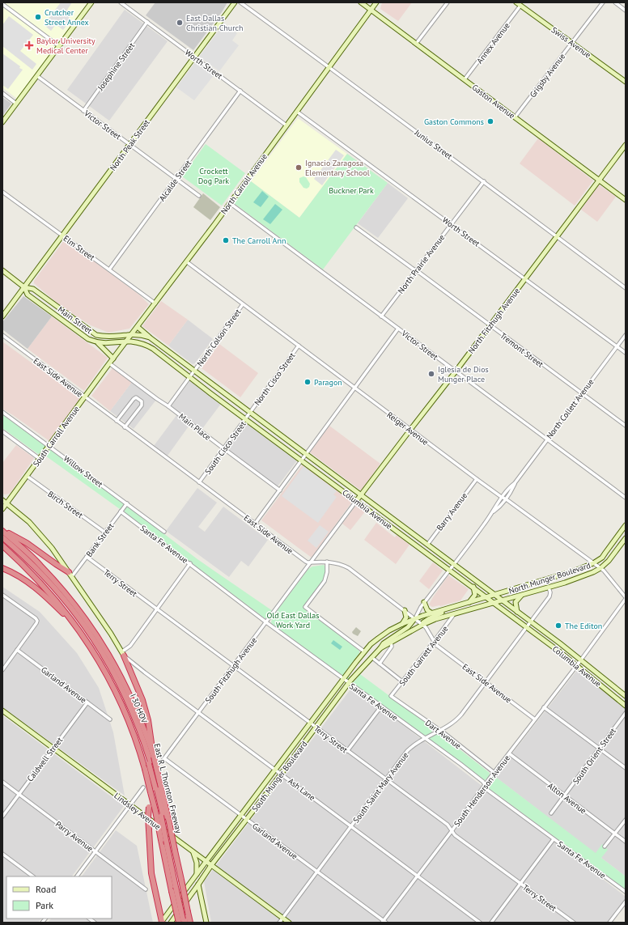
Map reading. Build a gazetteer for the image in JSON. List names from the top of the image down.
{
  "streets": {
    "highway": ["I 30 HOV", "East R L Thornton Freeway"],
    "main road": [
      "Swiss Avenue",
      "Gaston Avenue",
      "North Peak Street",
      "North Carroll Avenue",
      "Main Street",
      "North Fitzhugh Avenue",
      "South Carroll Avenue",
      "Columbia Avenue",
      "North Munger Boulevard",
      "South Munger Boulevard",
      "Lindsley Avenue"
    ],
    "street": [
      "Annex Avenue",
      "Worth Street",
      "Josephine Street",
      "Grigsby Avenue",
      "Victor Street",
      "Junius Street",
      "Alcalde Street",
      "Elm Street",
      "North Prairie Avenue",
      "North Colson Street",
      "Tremont Street",
      "East Side Avenue",
      "North Cisco Street",
      "North Collett Avenue",
      "Main Place",
      "Reiger Avenue",
      "South Cisco Street",
      "Willow Street",
      "Birch Street",
      "Barry Avenue",
      "Bank Street",
      "Santa Fe Avenue",
      "Terry Street",
      "South Garrett Avenue",
      "South Fitzhugh Avenue",
      "Garland Avenue",
      "Dart Avenue",
      "South Orient Street",
      "Caldwell Street",
      "South Saint Mary Avenue",
      "Ash Lane",
      "South Henderson Avenue",
      "Alton Avenue",
      "Parry Avenue"
    ]
  },
  "crossings": [
    ["Swiss Avenue", "Annex Avenue"],
    ["Swiss Avenue", "Grigsby Avenue"],
    ["Annex Avenue", "Gaston Avenue"],
    ["Worth Street", "Josephine Street"],
    ["Worth Street", "North Peak Street"],
    ["Worth Street", "Alcalde Street"],
    ["Worth Street", "North Carroll Avenue"],
    ["Worth Street", "North Prairie Avenue"],
    ["Worth Street", "North Fitzhugh Avenue"],
    ["Worth Street", "North Collett Avenue"],
    ["Josephine Street", "Victor Street"],
    ["Grigsby Avenue", "Gaston Avenue"],
    ["Gaston Avenue", "North Carroll Avenue"],
    ["Gaston Avenue", "North Fitzhugh Avenue"],
    ["Victor Street", "North Peak Street"],
    ["Victor Street", "Alcalde Street"],
    ["Victor Street", "North Carroll Avenue"],
    ["Victor Street", "North Prairie Avenue"],
    ["Victor Street", "North Fitzhugh Avenue"],
    ["Victor Street", "North Collett Avenue"],
    ["Junius Street", "North Carroll Avenue"],
    ["Junius Street", "North Prairie Avenue"],
    ["Junius Street", "North Fitzhugh Avenue"],
    ["North Peak Street", "Elm Street"],
    ["North Peak Street", "Main Street"],
    ["Alcalde Street", "Elm Street"],
    ["North Carroll Avenue", "Elm Street"],
    ["North Carroll Avenue", "Main Street"],
    ["North Carroll Avenue", "Main Place"],
    ["North Carroll Avenue", "Reiger Avenue"],
    ["North Carroll Avenue", "South Carroll Avenue"],
    ["North Carroll Avenue", "Columbia Avenue"],
    ["North Prairie Avenue", "Tremont Street"],
    ["Main Street", "Columbia Avenue"],
    ["North Fitzhugh Avenue", "Tremont Street"],
    ["North Fitzhugh Avenue", "Reiger Avenue"],
    ["North Fitzhugh Avenue", "Columbia Avenue"],
    ["North Fitzhugh Avenue", "South Fitzhugh Avenue"],
    ["North Colson Street", "Main Place"],
    ["North Colson Street", "Reiger Avenue"],
    ["North Colson Street", "Columbia Avenue"],
    ["Tremont Street", "North Collett Avenue"],
    ["East Side Avenue", "North Collett Avenue"],
    ["East Side Avenue", "South Carroll Avenue"],
    ["East Side Avenue", "South Cisco Street"],
    ["East Side Avenue", "South Garrett Avenue"],
    ["East Side Avenue", "South Fitzhugh Avenue"],
    ["East Side Avenue", "South Munger Boulevard"],
    ["East Side Avenue", "South Saint Mary Avenue"],
    ["East Side Avenue", "South Henderson Avenue"],
    ["North Cisco Street", "Reiger Avenue"],
    ["North Cisco Street", "South Cisco Street"],
    ["North Cisco Street", "Columbia Avenue"],
    ["North Collett Avenue", "Reiger Avenue"],
    ["North Collett Avenue", "Columbia Avenue"],
    ["North Collett Avenue", "South Munger Boulevard"],
    ["Main Place", "South Carroll Avenue"],
    ["Main Place", "South Cisco Street"],
    ["Reiger Avenue", "Barry Avenue"],
    ["Reiger Avenue", "North Munger Boulevard"],
    ["Reiger Avenue", "South Henderson Avenue"],
    ["South Carroll Avenue", "Willow Street"],
    ["South Carroll Avenue", "Birch Street"],
    ["South Cisco Street", "Columbia Avenue"],
    ["Willow Street", "Bank Street"],
    ["Birch Street", "Bank Street"],
    ["Columbia Avenue", "Barry Avenue"],
    ["Columbia Avenue", "North Munger Boulevard"],
    ["Columbia Avenue", "South Fitzhugh Avenue"],
    ["Columbia Avenue", "South Munger Boulevard"],
    ["Columbia Avenue", "South Saint Mary Avenue"],
    ["Columbia Avenue", "South Henderson Avenue"],
    ["Bank Street", "Santa Fe Avenue"],
    ["Bank Street", "Terry Street"],
    ["Santa Fe Avenue", "South Fitzhugh Avenue"],
    ["Santa Fe Avenue", "South Munger Boulevard"],
    ["Santa Fe Avenue", "South Saint Mary Avenue"],
    ["Santa Fe Avenue", "South Henderson Avenue"],
    ["North Munger Boulevard", "South Munger Boulevard"],
    ["North Munger Boulevard", "South Saint Mary Avenue"],
    ["Terry Street", "South Fitzhugh Avenue"],
    ["Terry Street", "South Munger Boulevard"],
    ["Terry Street", "South Saint Mary Avenue"],
    ["Terry Street", "South Henderson Avenue"],
    ["South Garrett Avenue", "Dart Avenue"],
    ["South Garrett Avenue", "South Munger Boulevard"],
    ["South Fitzhugh Avenue", "Garland Avenue"],
    ["South Fitzhugh Avenue", "Ash Lane"],
    ["Garland Avenue", "Caldwell Street"],
    ["Garland Avenue", "South Munger Boulevard"],
    ["Garland Avenue", "South Saint Mary Avenue"],
    ["Garland Avenue", "South Henderson Avenue"],
    ["Dart Avenue", "South Saint Mary Avenue"],
    ["Dart Avenue", "South Henderson Avenue"],
    ["South Orient Street", "Alton Avenue"],
    ["Caldwell Street", "Lindsley Avenue"],
    ["Caldwell Street", "Parry Avenue"],
    ["South Munger Boulevard", "Ash Lane"],
    ["South Munger Boulevard", "Lindsley Avenue"],
    ["South Saint Mary Avenue", "Ash Lane"],
    ["South Saint Mary Avenue", "Lindsley Avenue"],
    ["Ash Lane", "South Henderson Avenue"],
    ["South Henderson Avenue", "Alton Avenue"]
  ],
  "parks": ["Crockett Dog Park", "Buckner Park", "Old East Dallas Work Yard"],
  "places": {
    "other": [
      "Crutcher Street Annex",
      "East Dallas Christian Church",
      "Gaston Commons",
      "Ignacio Zaragosa Elementary School",
      "The Carroll Ann",
      "Iglesia de Dios Munger Place",
      "Paragon",
      "The Editon"
    ],
    "health": ["Baylor University Medical Center"]
  },
  "legend": ["Road", "Park"]
}
